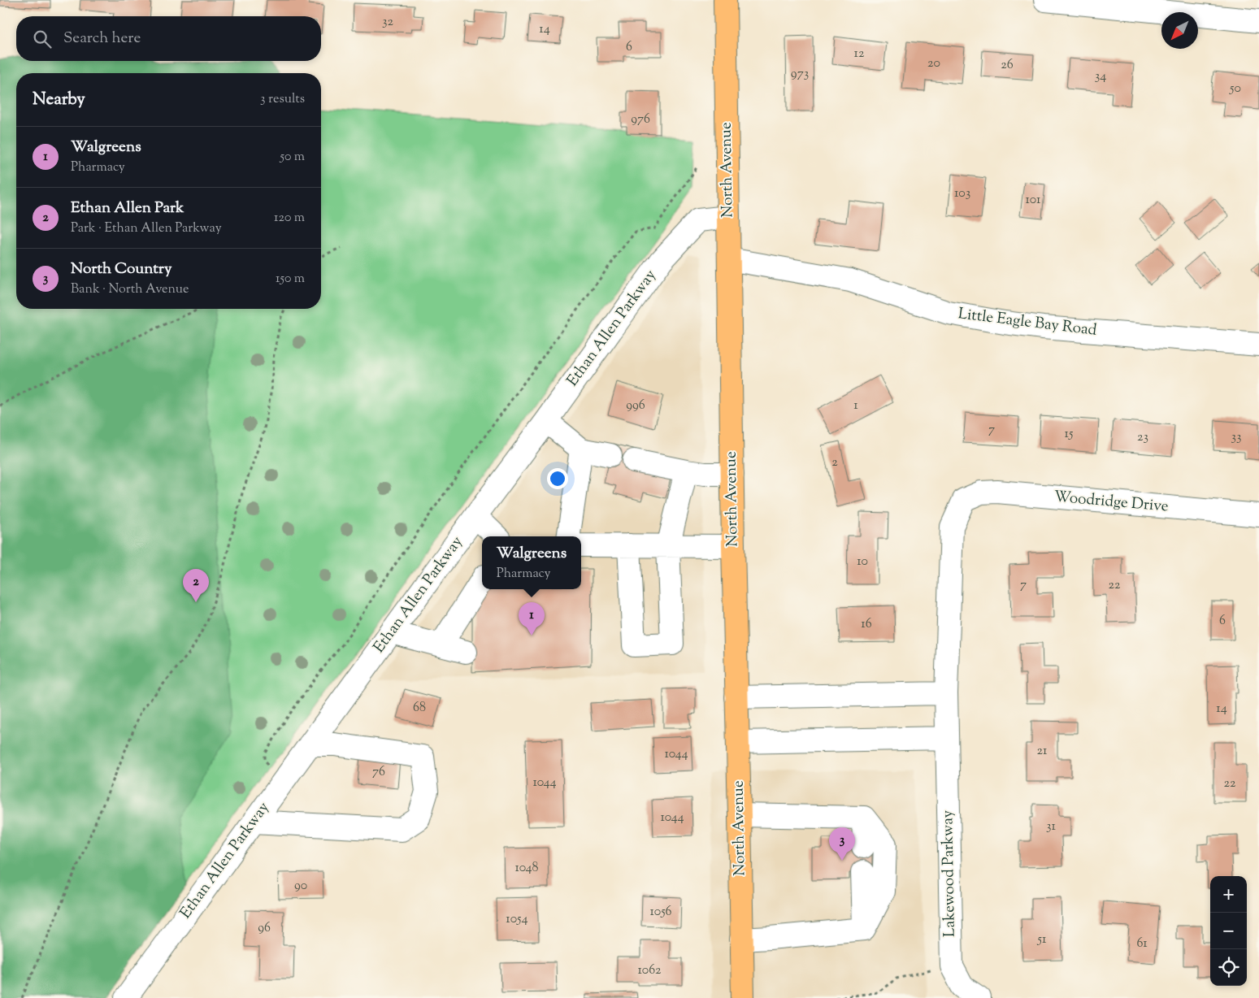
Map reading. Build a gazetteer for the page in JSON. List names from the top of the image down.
{
  "streets": {
    "main road": ["North Avenue"],
    "street": [
      "Little Eagle Bay Road",
      "Ethan Allen Parkway",
      "Woodridge Drive",
      "Lakewood Parkway"
    ]
  },
  "crossings": [
    ["North Avenue", "Little Eagle Bay Road"],
    ["North Avenue", "Ethan Allen Parkway"],
    ["Woodridge Drive", "Lakewood Parkway"]
  ],
  "house_numbers": [
    "32",
    "14",
    "6",
    "12",
    "20",
    "26",
    "973",
    "34",
    "50",
    "976",
    "103",
    "101",
    "996",
    "1",
    "7",
    "15",
    "23",
    "33",
    "2",
    "10",
    "7",
    "22",
    "6",
    "16",
    "68",
    "14",
    "21",
    "1044",
    "76",
    "1044",
    "22",
    "1044",
    "31",
    "1048",
    "90",
    "1056",
    "1054",
    "96",
    "51",
    "61",
    "1062"
  ],
  "north": "bottom left",
  "page": {
    "search": "Search here",
    "heading": ["Nearby", "3 results"],
    "list": [
      {
        "mark": "1",
        "name": "Walgreens",
        "note": "Pharmacy",
        "value": "50 m"
      },
      {
        "mark": "2",
        "name": "Ethan Allen Park",
        "note": "Park · Ethan Allen Parkway",
        "value": "120 m"
      },
      {
        "mark": "3",
        "name": "North Country",
        "note": "Bank · North Avenue",
        "value": "150 m"
      }
    ],
    "popup": ["Walgreens", "Pharmacy"],
    "pins": ["2", "1", "3"],
    "map_buttons": ["+", "−"]
  }
}
